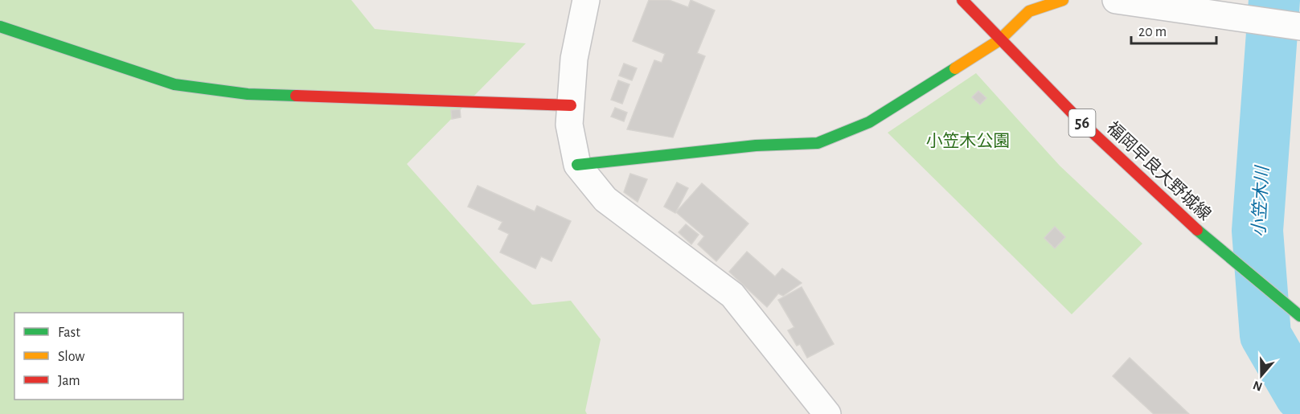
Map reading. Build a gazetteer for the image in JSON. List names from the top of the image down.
{
  "streets": {
    "street": ["56", "福岡早良大野城線"]
  },
  "water": ["小笠木川"],
  "parks": ["小笠木公園"],
  "legend": ["Fast", "Slow", "Jam"],
  "scale_bar": "20 m",
  "north": "bottom"
}
